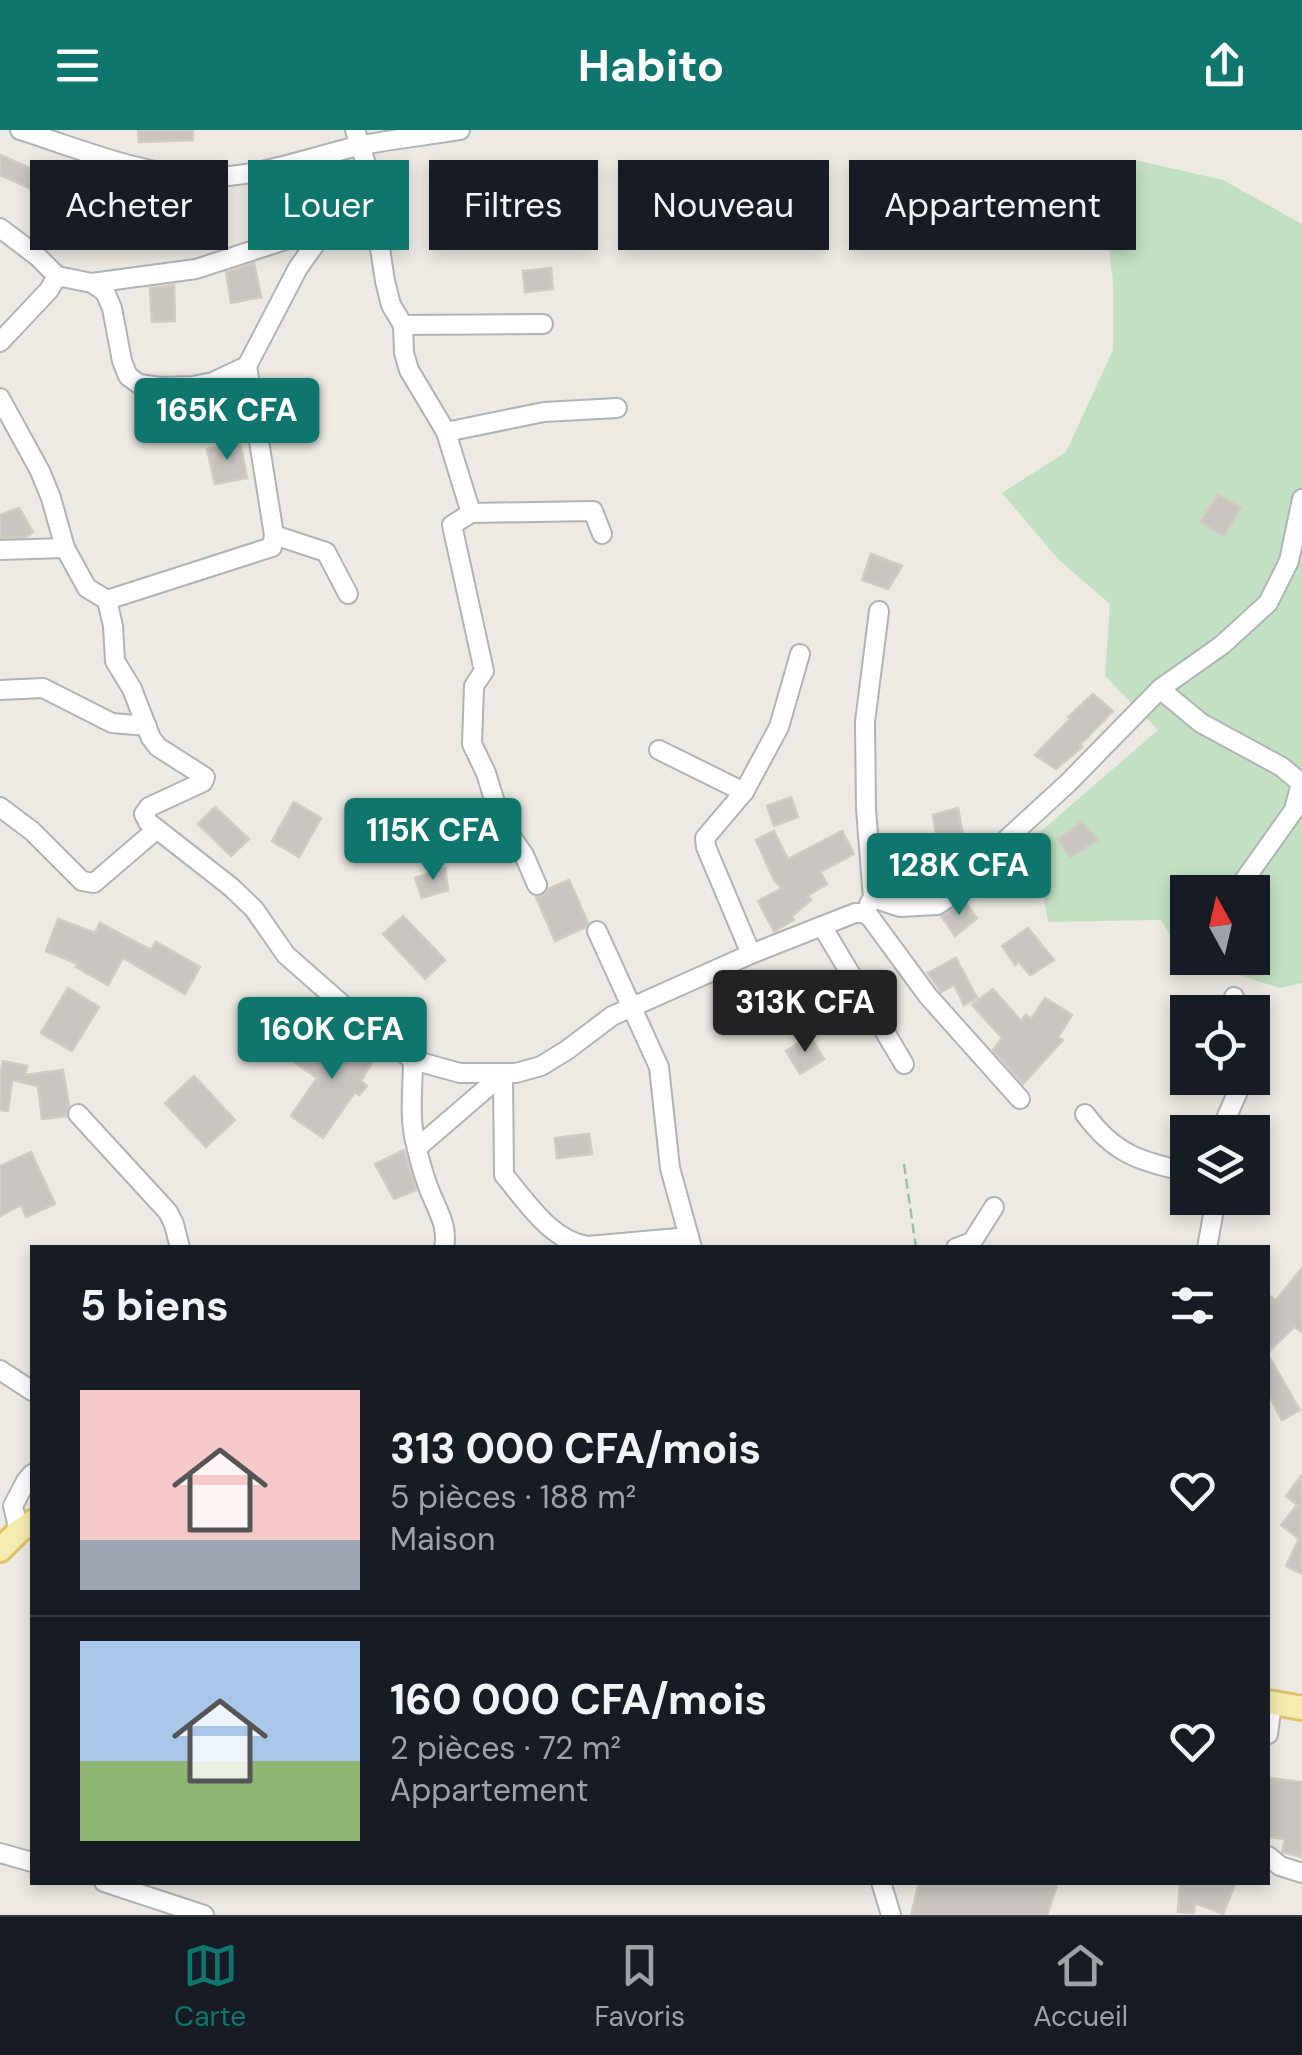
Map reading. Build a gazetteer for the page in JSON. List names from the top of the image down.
{
  "north": "top",
  "page": {
    "header": "Habito",
    "chip": [
      "Acheter",
      "Louer",
      "Filtres",
      "Nouveau",
      "Appartement"
    ],
    "price": [
      "165K CFA",
      "115K CFA",
      "128K CFA",
      "313K CFA",
      "160K CFA"
    ],
    "heading": "5 biens",
    "list": [
      {
        "name": "313 000 CFA/mois",
        "note": "5 pièces · 188 m² · Maison"
      },
      {
        "name": "160 000 CFA/mois",
        "note": "2 pièces · 72 m² · Appartement"
      }
    ],
    "tabs": ["Carte", "Favoris", "Accueil"]
  }
}
